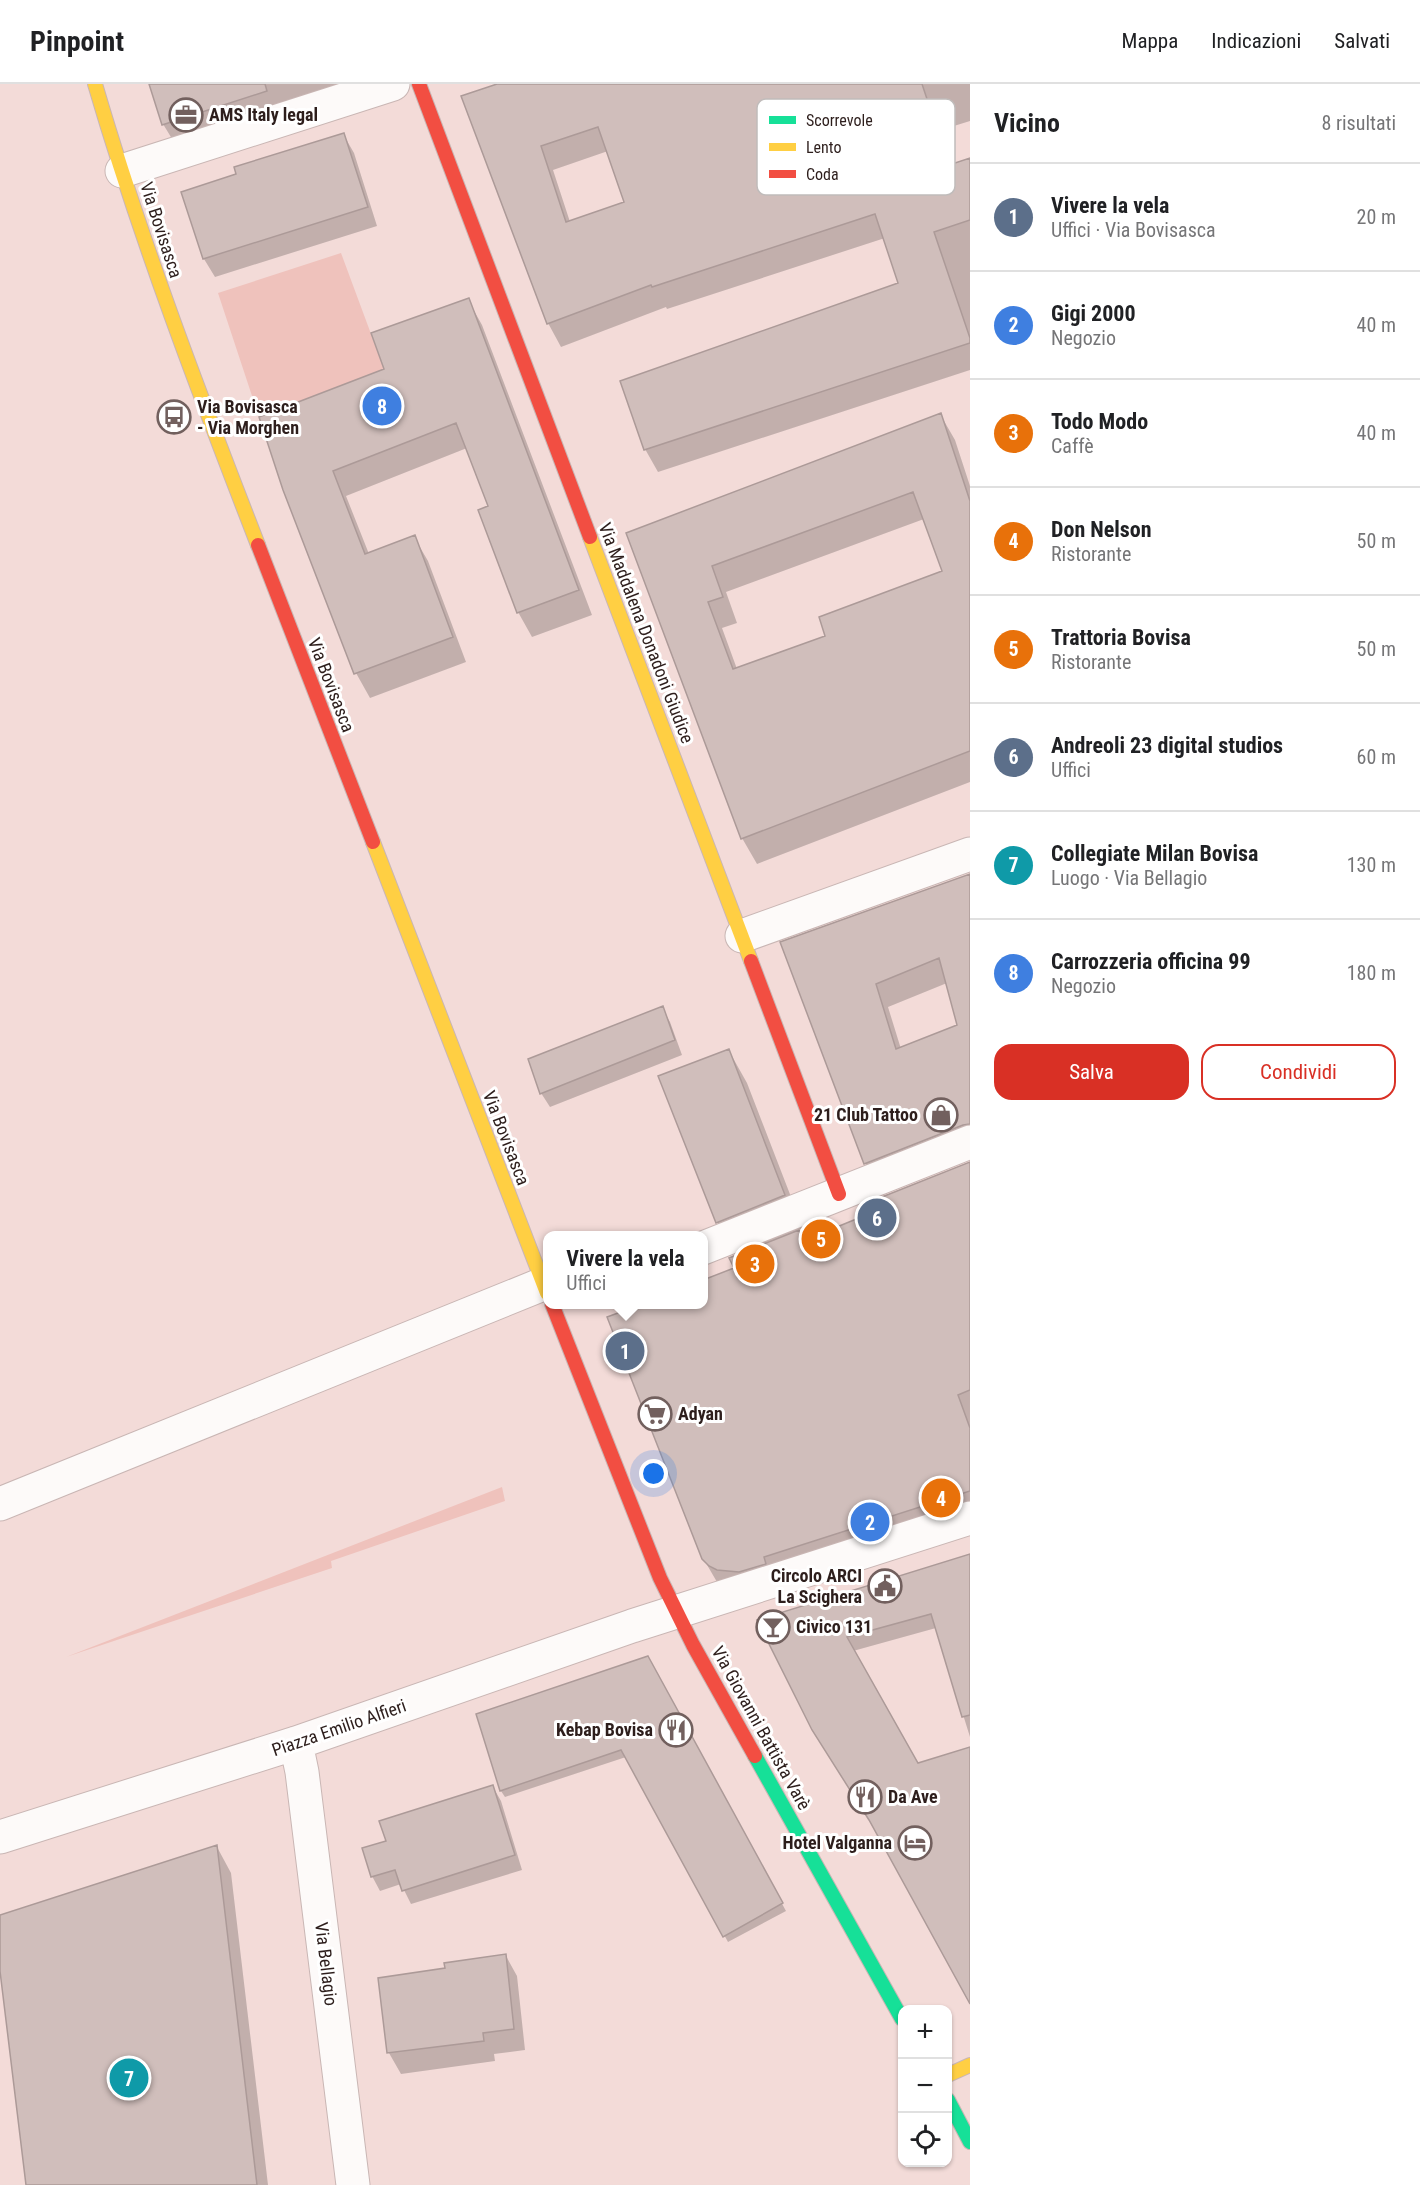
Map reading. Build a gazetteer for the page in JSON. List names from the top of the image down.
{
  "streets": {
    "street": [
      "Via Bovisasca",
      "Via Maddalena Donadoni Giudice",
      "Piazza Emilio Alfieri",
      "Via Giovanni Battista Varè",
      "Via Bellagio"
    ]
  },
  "crossings": [
    ["Via Bovisasca", "Piazza Emilio Alfieri"],
    ["Via Bovisasca", "Via Giovanni Battista Varè"],
    ["Piazza Emilio Alfieri", "Via Giovanni Battista Varè"],
    ["Piazza Emilio Alfieri", "Via Bellagio"]
  ],
  "places": {
    "office": ["AMS Italy legal"],
    "bus stop": ["Via Bovisasca - Via Morghen"],
    "shop": ["21 Club Tattoo"],
    "supermarket": ["Adyan"],
    "public building": ["Circolo ARCI La Scighera"],
    "bar": ["Civico 131"],
    "restaurant": ["Kebap Bovisa", "Da Ave"],
    "hotel": ["Hotel Valganna"]
  },
  "legend": ["Scorrevole", "Lento", "Coda"],
  "page": {
    "header": "Pinpoint",
    "nav": ["Mappa", "Indicazioni", "Salvati"],
    "heading": ["Vicino", "8 risultati"],
    "list": [
      {
        "mark": "1",
        "name": "Vivere la vela",
        "note": "Uffici · Via Bovisasca",
        "value": "20 m"
      },
      {
        "mark": "2",
        "name": "Gigi 2000",
        "note": "Negozio",
        "value": "40 m"
      },
      {
        "mark": "3",
        "name": "Todo Modo",
        "note": "Caffè",
        "value": "40 m"
      },
      {
        "mark": "4",
        "name": "Don Nelson",
        "note": "Ristorante",
        "value": "50 m"
      },
      {
        "mark": "5",
        "name": "Trattoria Bovisa",
        "note": "Ristorante",
        "value": "50 m"
      },
      {
        "mark": "6",
        "name": "Andreoli 23 digital studios",
        "note": "Uffici",
        "value": "60 m"
      },
      {
        "mark": "7",
        "name": "Collegiate Milan Bovisa",
        "note": "Luogo · Via Bellagio",
        "value": "130 m"
      },
      {
        "mark": "8",
        "name": "Carrozzeria officina 99",
        "note": "Negozio",
        "value": "180 m"
      }
    ],
    "pins": [
      "8",
      "6",
      "5",
      "3",
      "1",
      "4",
      "2",
      "7"
    ],
    "buttons": ["Salva", "Condividi"],
    "popup": ["Vivere la vela", "Uffici"],
    "map_buttons": ["+", "−"]
  }
}
